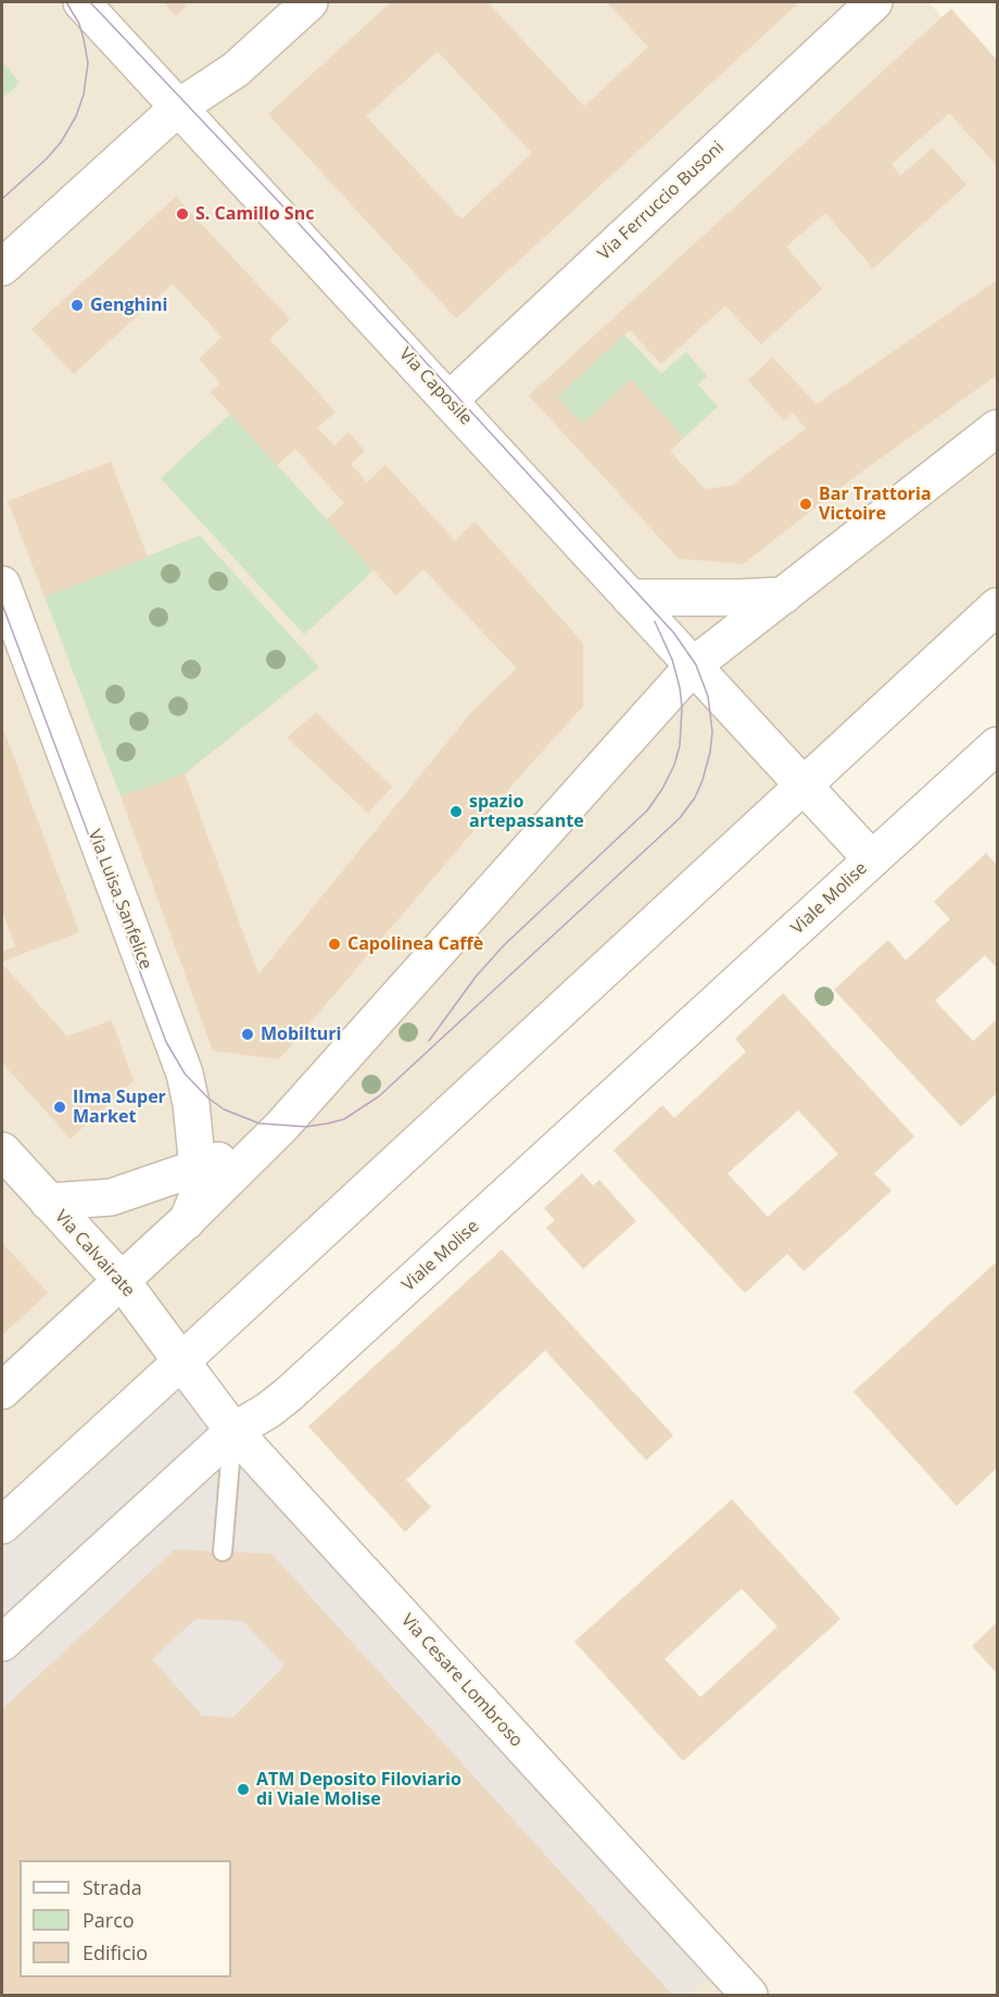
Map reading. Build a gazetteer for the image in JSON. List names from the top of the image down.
{
  "streets": {
    "street": [
      "Via Ferruccio Busoni",
      "Via Caposile",
      "Viale Molise",
      "Via Luisa Sanfelice",
      "Via Calvairate",
      "Via Cesare Lombroso"
    ]
  },
  "crossings": [
    ["Via Ferruccio Busoni", "Via Caposile"],
    ["Via Caposile", "Viale Molise"],
    ["Viale Molise", "Via Cesare Lombroso"],
    ["Via Calvairate", "Via Cesare Lombroso"]
  ],
  "places": [
    "S. Camillo Snc",
    "Genghini",
    "Bar Trattoria Victoire",
    "spazio artepassante",
    "Capolinea Caffè",
    "Mobilturi",
    "Ilma Super Market",
    "ATM Deposito Filoviario di Viale Molise"
  ],
  "legend": ["Strada", "Parco", "Edificio"]
}
